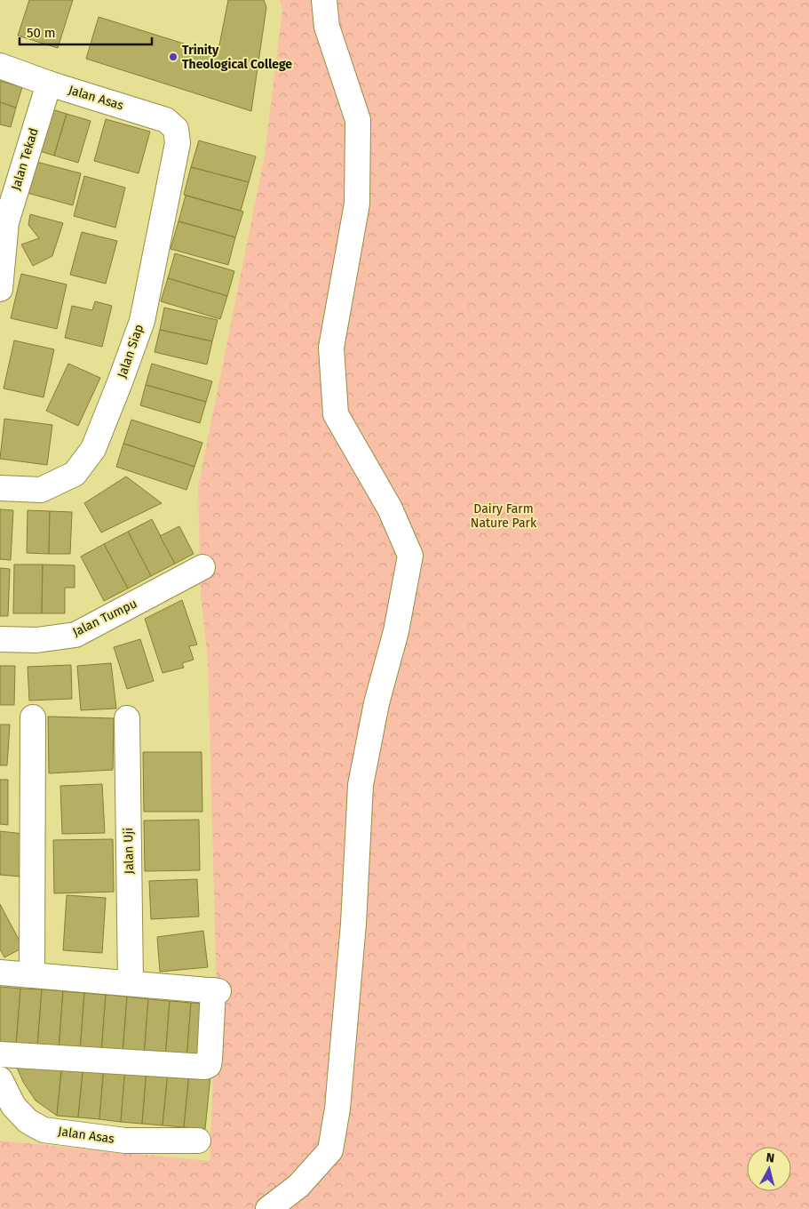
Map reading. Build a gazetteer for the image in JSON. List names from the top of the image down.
{
  "streets": {
    "street": [
      "Jalan Asas",
      "Jalan Tekad",
      "Jalan Siap",
      "Jalan Tumpu",
      "Jalan Uji"
    ]
  },
  "crossings": [
    ["Jalan Asas", "Jalan Tekad"],
    ["Jalan Asas", "Jalan Siap"]
  ],
  "parks": ["Dairy Farm Nature Park"],
  "places": ["Trinity Theological College"],
  "scale_bar": "50 m",
  "north": "top"
}
